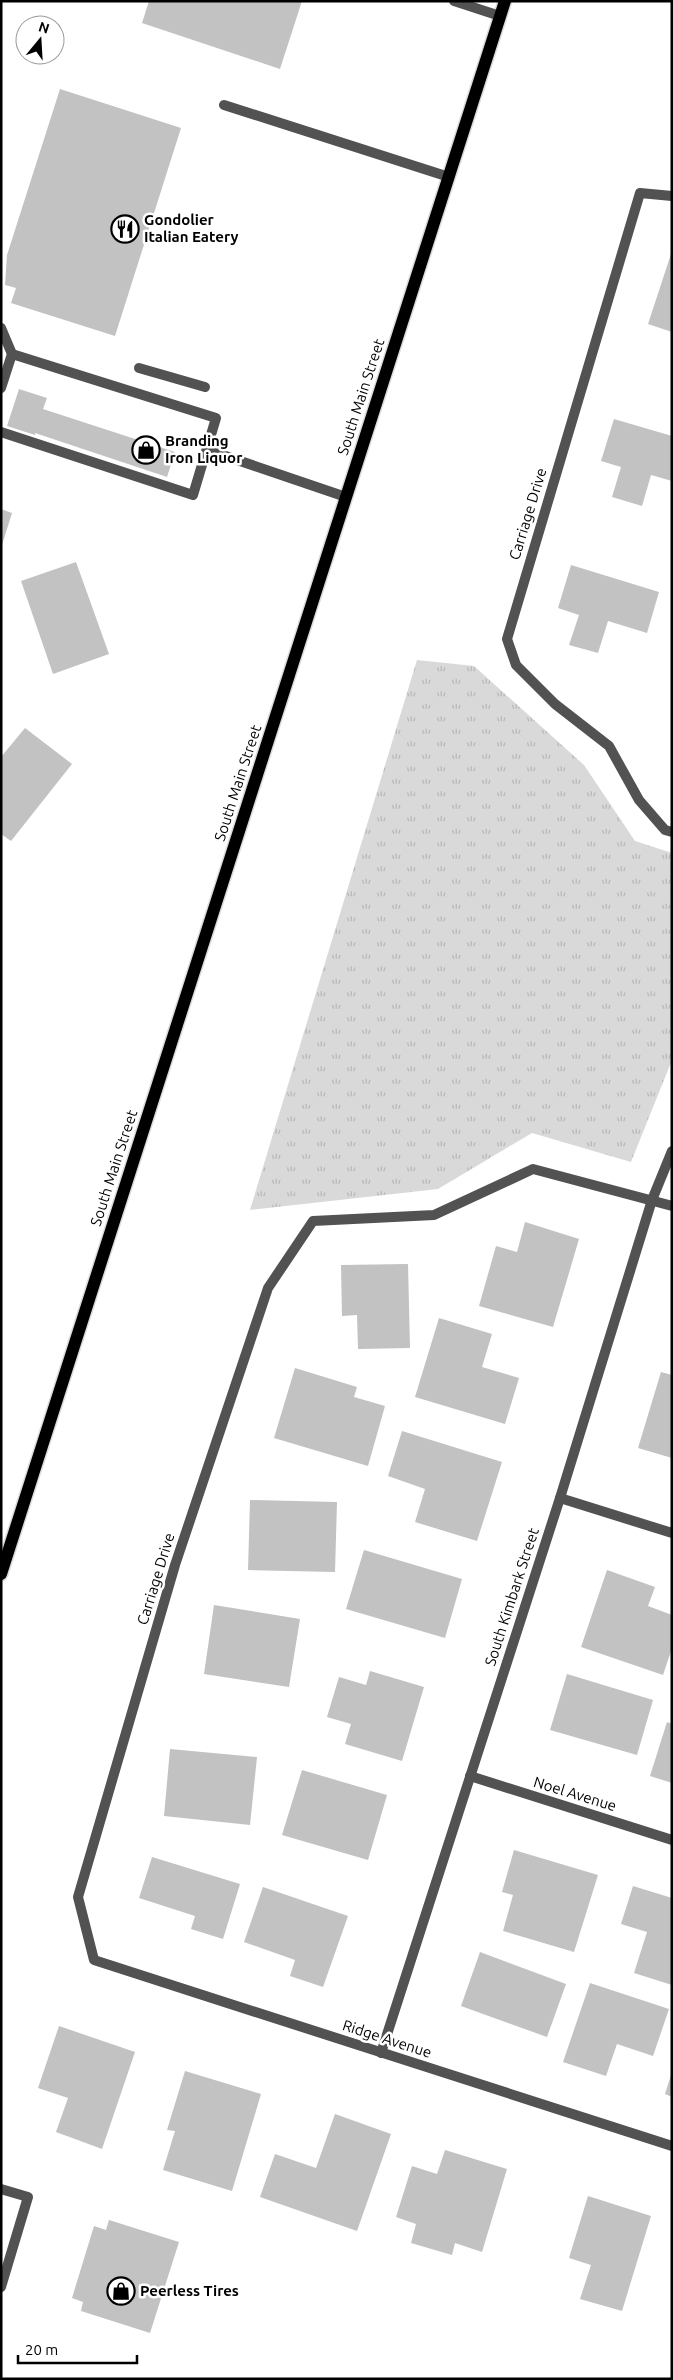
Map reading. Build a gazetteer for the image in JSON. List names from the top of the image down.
{
  "streets": {
    "main road": ["South Main Street"],
    "street": [
      "Carriage Drive",
      "South Kimbark Street",
      "Noel Avenue",
      "Ridge Avenue"
    ]
  },
  "crossings": [
    ["Carriage Drive", "South Kimbark Street"],
    ["Carriage Drive", "Ridge Avenue"],
    ["South Kimbark Street", "Noel Avenue"],
    ["South Kimbark Street", "Ridge Avenue"]
  ],
  "places": {
    "restaurant": ["Gondolier Italian Eatery"],
    "shop": ["Branding Iron Liquor", "Peerless Tires"]
  },
  "scale_bar": "20 m",
  "north": "top"
}
